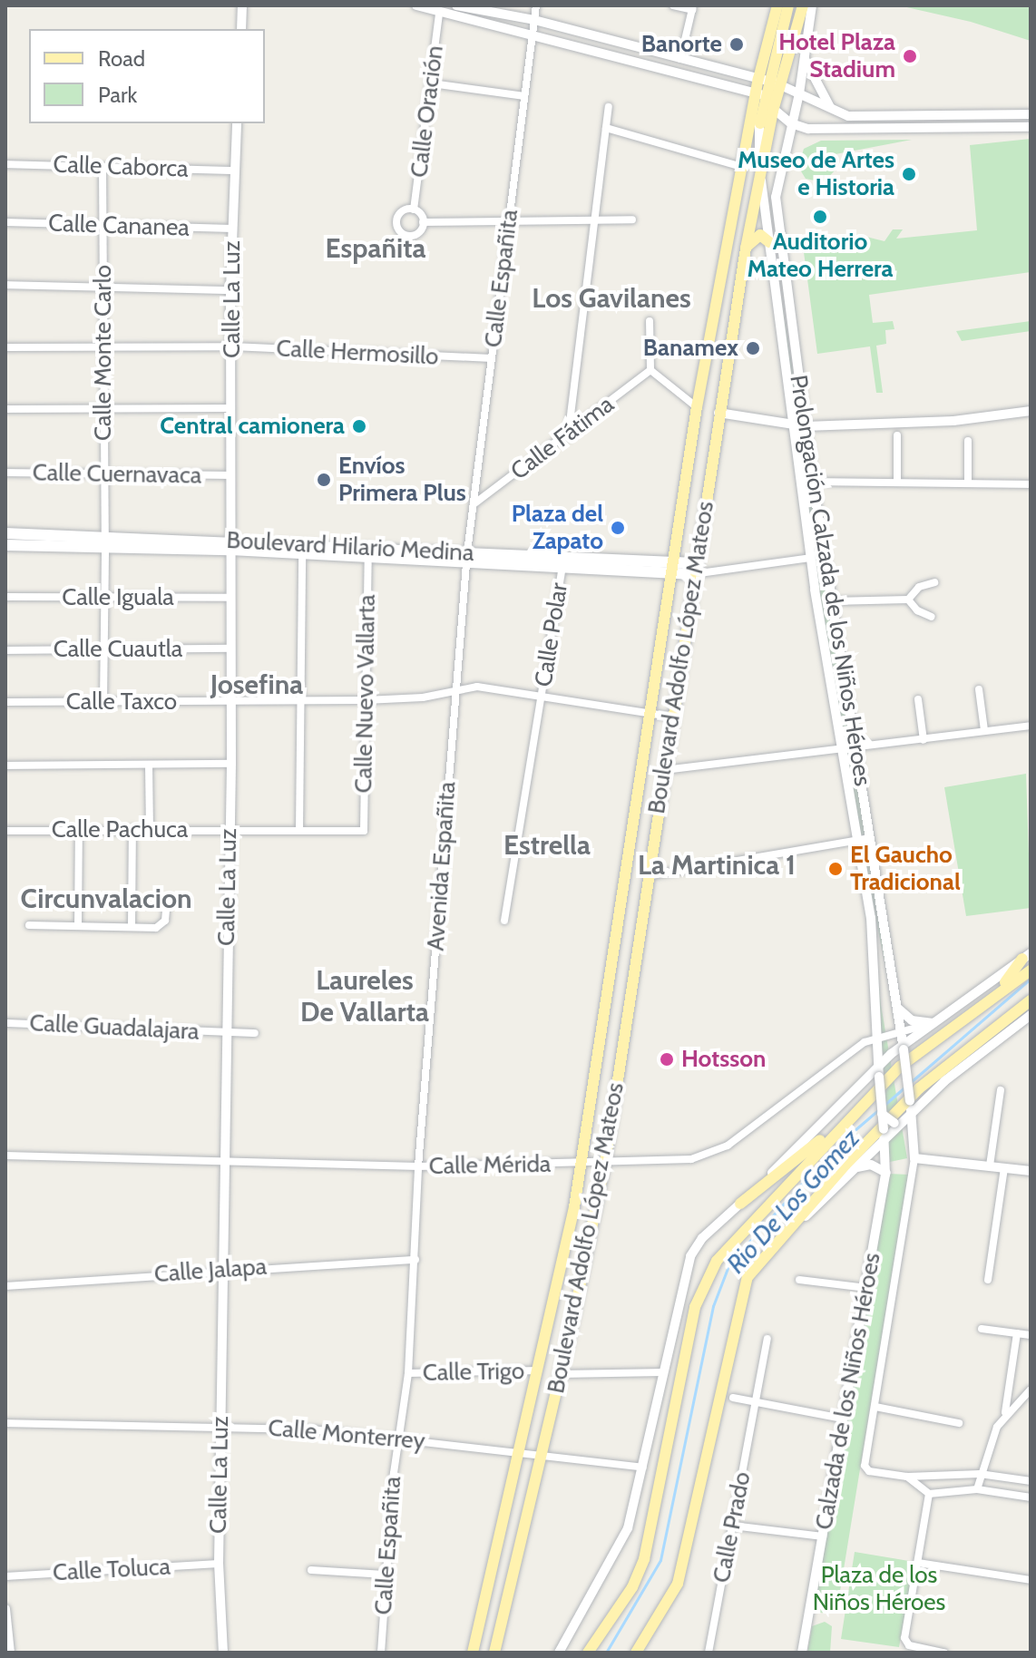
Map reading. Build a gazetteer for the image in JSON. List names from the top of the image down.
{
  "streets": {
    "main road": ["Boulevard Hilario Medina", "Boulevard Adolfo López Mateos"],
    "street": [
      "Calle Oración",
      "Calle Caborca",
      "Calle Cananea",
      "Calle Españita",
      "Calle La Luz",
      "Calle Monte Carlo",
      "Calle Hermosillo",
      "Calle Fátima",
      "Calle Cuernavaca",
      "Prolongación Calzada de los Niños Héroes",
      "Calle Iguala",
      "Calle Polar",
      "Calle Cuautla",
      "Calle Nuevo Vallarta",
      "Calle Taxco",
      "Calle Pachuca",
      "Avenida Españita",
      "Calle Guadalajara",
      "Calle Mérida",
      "Calle Jalapa",
      "Calle Trigo",
      "Calzada de los Niños Héroes",
      "Calle Monterrey",
      "Calle Prado",
      "Calle Toluca"
    ]
  },
  "crossings": [
    ["Calle Caborca", "Calle La Luz"],
    ["Calle Caborca", "Calle Monte Carlo"],
    ["Calle Cananea", "Calle La Luz"],
    ["Calle Cananea", "Calle Monte Carlo"],
    ["Calle Españita", "Calle Hermosillo"],
    ["Calle Españita", "Calle Fátima"],
    ["Calle Españita", "Boulevard Hilario Medina"],
    ["Calle Españita", "Avenida Españita"],
    ["Calle Españita", "Calle Monterrey"],
    ["Calle La Luz", "Calle Hermosillo"],
    ["Calle La Luz", "Calle Cuernavaca"],
    ["Calle La Luz", "Boulevard Hilario Medina"],
    ["Calle La Luz", "Calle Iguala"],
    ["Calle La Luz", "Calle Cuautla"],
    ["Calle La Luz", "Calle Taxco"],
    ["Calle La Luz", "Calle Pachuca"],
    ["Calle La Luz", "Calle Guadalajara"],
    ["Calle La Luz", "Calle Mérida"],
    ["Calle La Luz", "Calle Jalapa"],
    ["Calle La Luz", "Calle Monterrey"],
    ["Calle La Luz", "Calle Toluca"],
    ["Calle Monte Carlo", "Calle Hermosillo"],
    ["Calle Monte Carlo", "Calle Cuernavaca"],
    ["Calle Monte Carlo", "Boulevard Hilario Medina"],
    ["Calle Monte Carlo", "Calle Iguala"],
    ["Calle Monte Carlo", "Calle Cuautla"],
    ["Calle Monte Carlo", "Calle Taxco"],
    ["Boulevard Hilario Medina", "Calle Polar"],
    ["Boulevard Hilario Medina", "Boulevard Adolfo López Mateos"],
    ["Boulevard Hilario Medina", "Calle Nuevo Vallarta"],
    ["Boulevard Hilario Medina", "Avenida Españita"],
    ["Prolongación Calzada de los Niños Héroes", "Boulevard Adolfo López Mateos"],
    ["Prolongación Calzada de los Niños Héroes", "Calle Mérida"],
    ["Prolongación Calzada de los Niños Héroes", "Calzada de los Niños Héroes"],
    ["Calle Polar", "Calle Taxco"],
    ["Boulevard Adolfo López Mateos", "Calle Taxco"],
    ["Boulevard Adolfo López Mateos", "Calle Mérida"],
    ["Boulevard Adolfo López Mateos", "Calle Trigo"],
    ["Boulevard Adolfo López Mateos", "Calle Monterrey"],
    ["Calle Nuevo Vallarta", "Calle Taxco"],
    ["Calle Nuevo Vallarta", "Calle Pachuca"],
    ["Calle Taxco", "Avenida Españita"],
    ["Avenida Españita", "Calle Mérida"],
    ["Avenida Españita", "Calle Jalapa"],
    ["Avenida Españita", "Calle Trigo"],
    ["Avenida Españita", "Calle Monterrey"]
  ],
  "districts": [
    "Españita",
    "Los Gavilanes",
    "Josefina",
    "Estrella",
    "La Martinica 1",
    "Circunvalacion",
    "Laureles De Vallarta"
  ],
  "water": ["Rio De Los Gomez"],
  "parks": ["Plaza de los Niños Héroes"],
  "places": [
    "Banorte",
    "Hotel Plaza Stadium",
    "Museo de Artes e Historia",
    "Auditorio Mateo Herrera",
    "Banamex",
    "Central camionera",
    "Envíos Primera Plus",
    "Plaza del Zapato",
    "El Gaucho Tradicional",
    "Hotsson"
  ],
  "legend": ["Road", "Park"]
}
